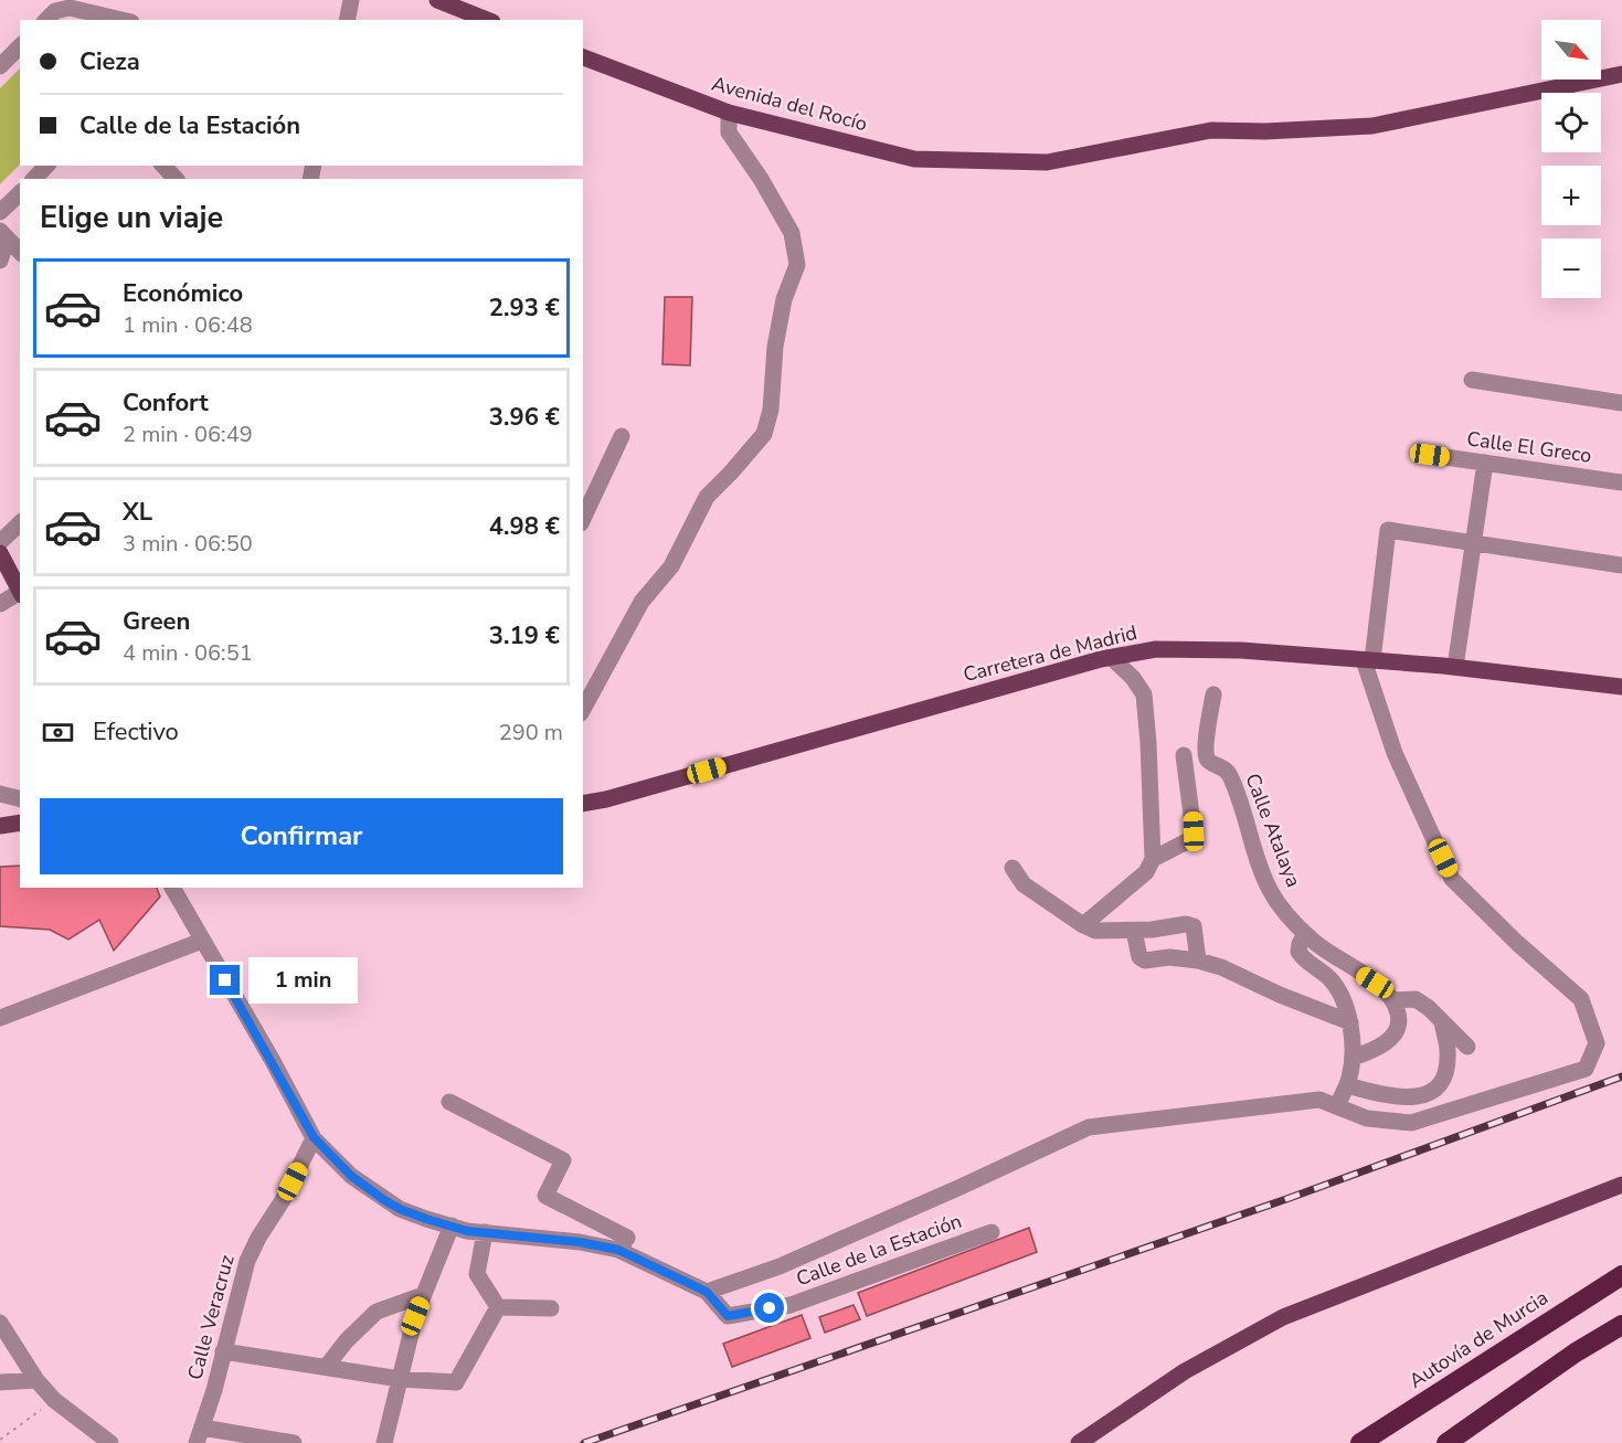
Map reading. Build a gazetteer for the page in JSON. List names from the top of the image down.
{
  "streets": {
    "highway": ["Autovía de Murcia"],
    "main road": ["Avenida del Rocío", "Carretera de Madrid"],
    "street": [
      "Calle El Greco",
      "Calle Atalaya",
      "Calle de la Estación",
      "Calle Veracruz"
    ]
  },
  "crossings": [
    ["Calle de la Estación", "Calle Veracruz"]
  ],
  "north": "bottom right",
  "page": {
    "map_buttons": ["+", "−"],
    "banner": ["Cieza", "Calle de la Estación"],
    "heading": "Elige un viaje",
    "list": [
      {
        "name": "Económico",
        "note": "1 min · 06:48",
        "value": "2.93 €"
      },
      {
        "name": "Confort",
        "note": "2 min · 06:49",
        "value": "3.96 €"
      },
      {
        "name": "XL",
        "note": "3 min · 06:50",
        "value": "4.98 €"
      },
      {
        "name": "Green",
        "note": "4 min · 06:51",
        "value": "3.19 €"
      }
    ],
    "pay": ["Efectivo", "290 m"],
    "buttons": "Confirmar",
    "bubble": "1 min"
  }
}
